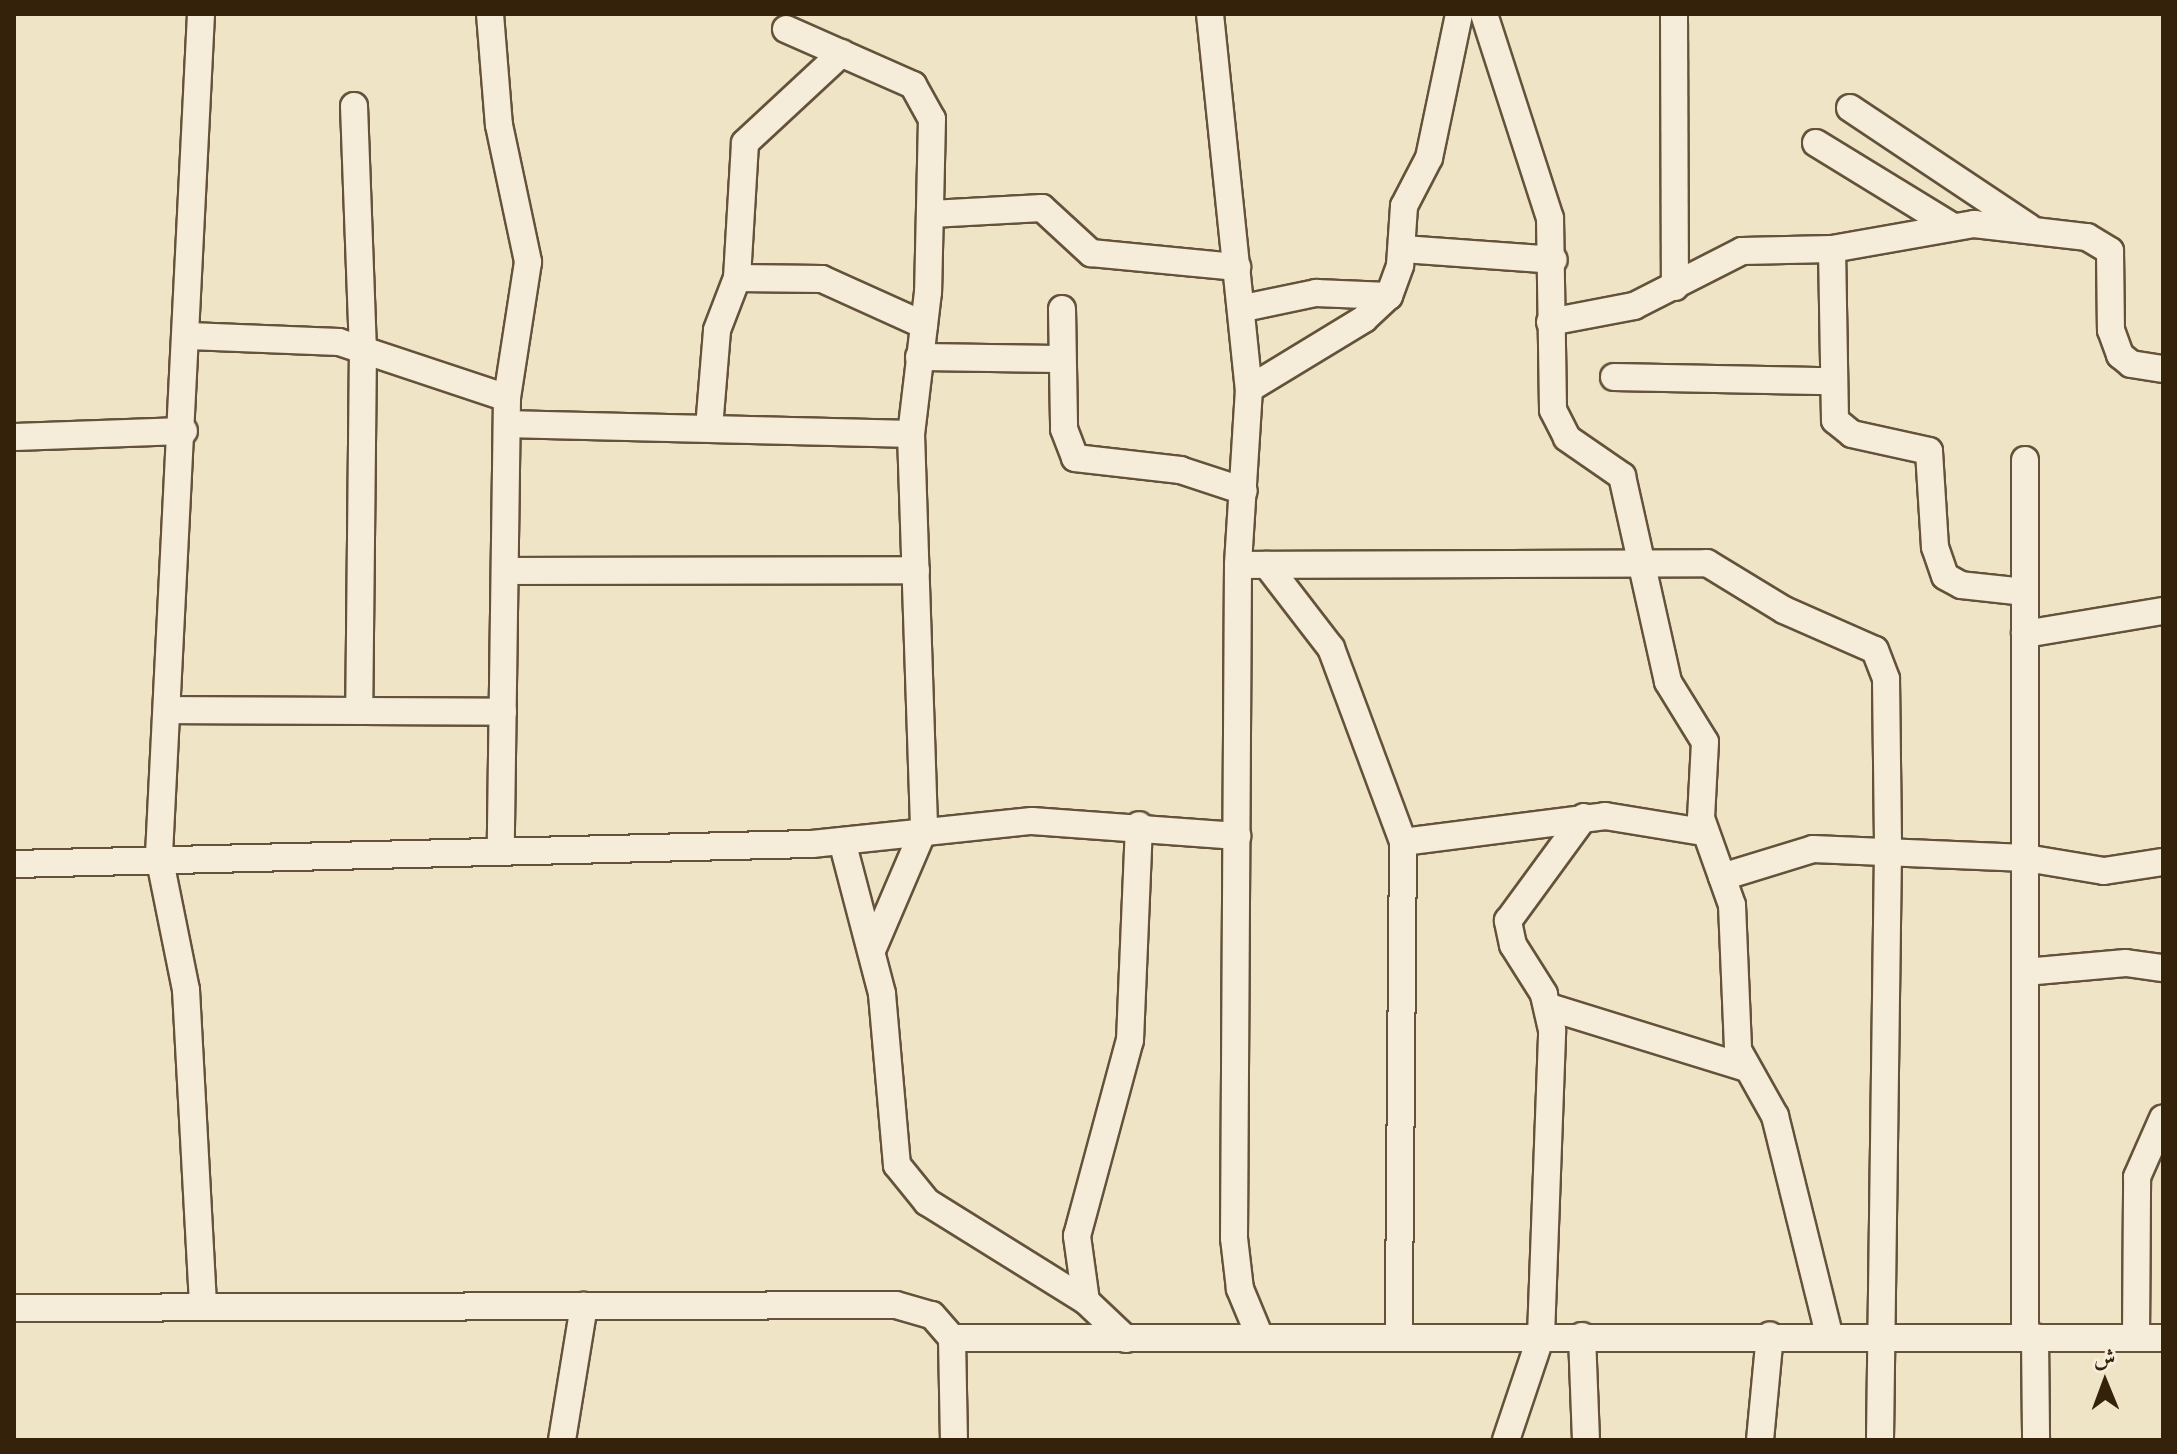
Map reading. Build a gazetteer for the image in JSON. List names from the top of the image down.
{
  "north": "top"
}
